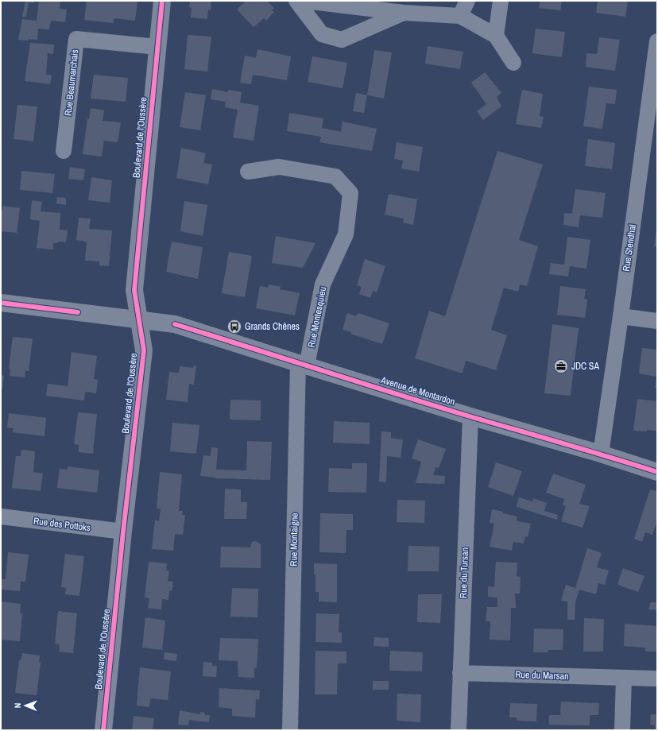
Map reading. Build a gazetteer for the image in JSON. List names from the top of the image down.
{
  "streets": {
    "street": [
      "Rue Beaumarchais",
      "Boulevard de l'Oussère",
      "Rue Stendhal",
      "Rue Montesquieu",
      "Avenue de Montardon",
      "Rue des Pottoks",
      "Rue Montaigne",
      "Rue du Tursan",
      "Rue du Marsan"
    ]
  },
  "crossings": [
    ["Rue Beaumarchais", "Boulevard de l'Oussère"],
    ["Boulevard de l'Oussère", "Avenue de Montardon"],
    ["Boulevard de l'Oussère", "Rue des Pottoks"],
    ["Rue Stendhal", "Avenue de Montardon"],
    ["Rue Montesquieu", "Avenue de Montardon"],
    ["Rue Montesquieu", "Rue Montaigne"],
    ["Avenue de Montardon", "Rue Montaigne"],
    ["Avenue de Montardon", "Rue du Tursan"],
    ["Rue du Tursan", "Rue du Marsan"]
  ],
  "places": {
    "bus stop": ["Grands Chênes"],
    "office": ["JDC SA"]
  },
  "north": "left"
}
